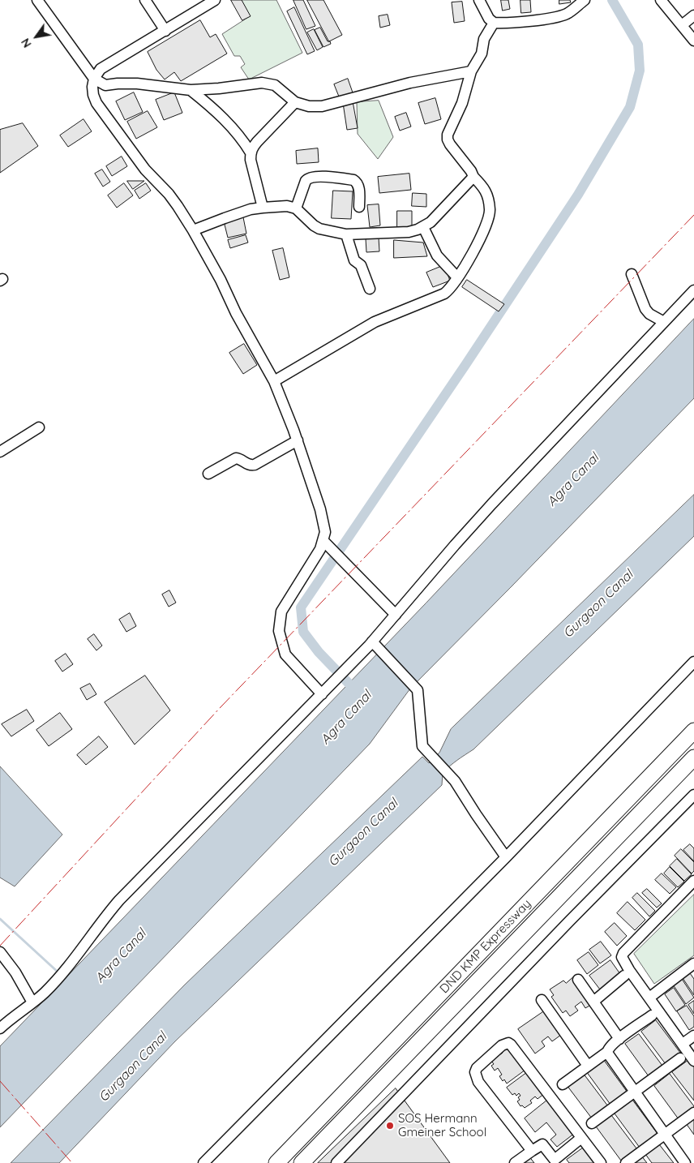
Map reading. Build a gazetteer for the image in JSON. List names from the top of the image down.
{
  "streets": {
    "highway": ["DND KMP Expressway"]
  },
  "water": ["Agra Canal", "Gurgaon Canal"],
  "places": ["SOS Hermann Gmeiner School"],
  "north": "bottom left"
}
